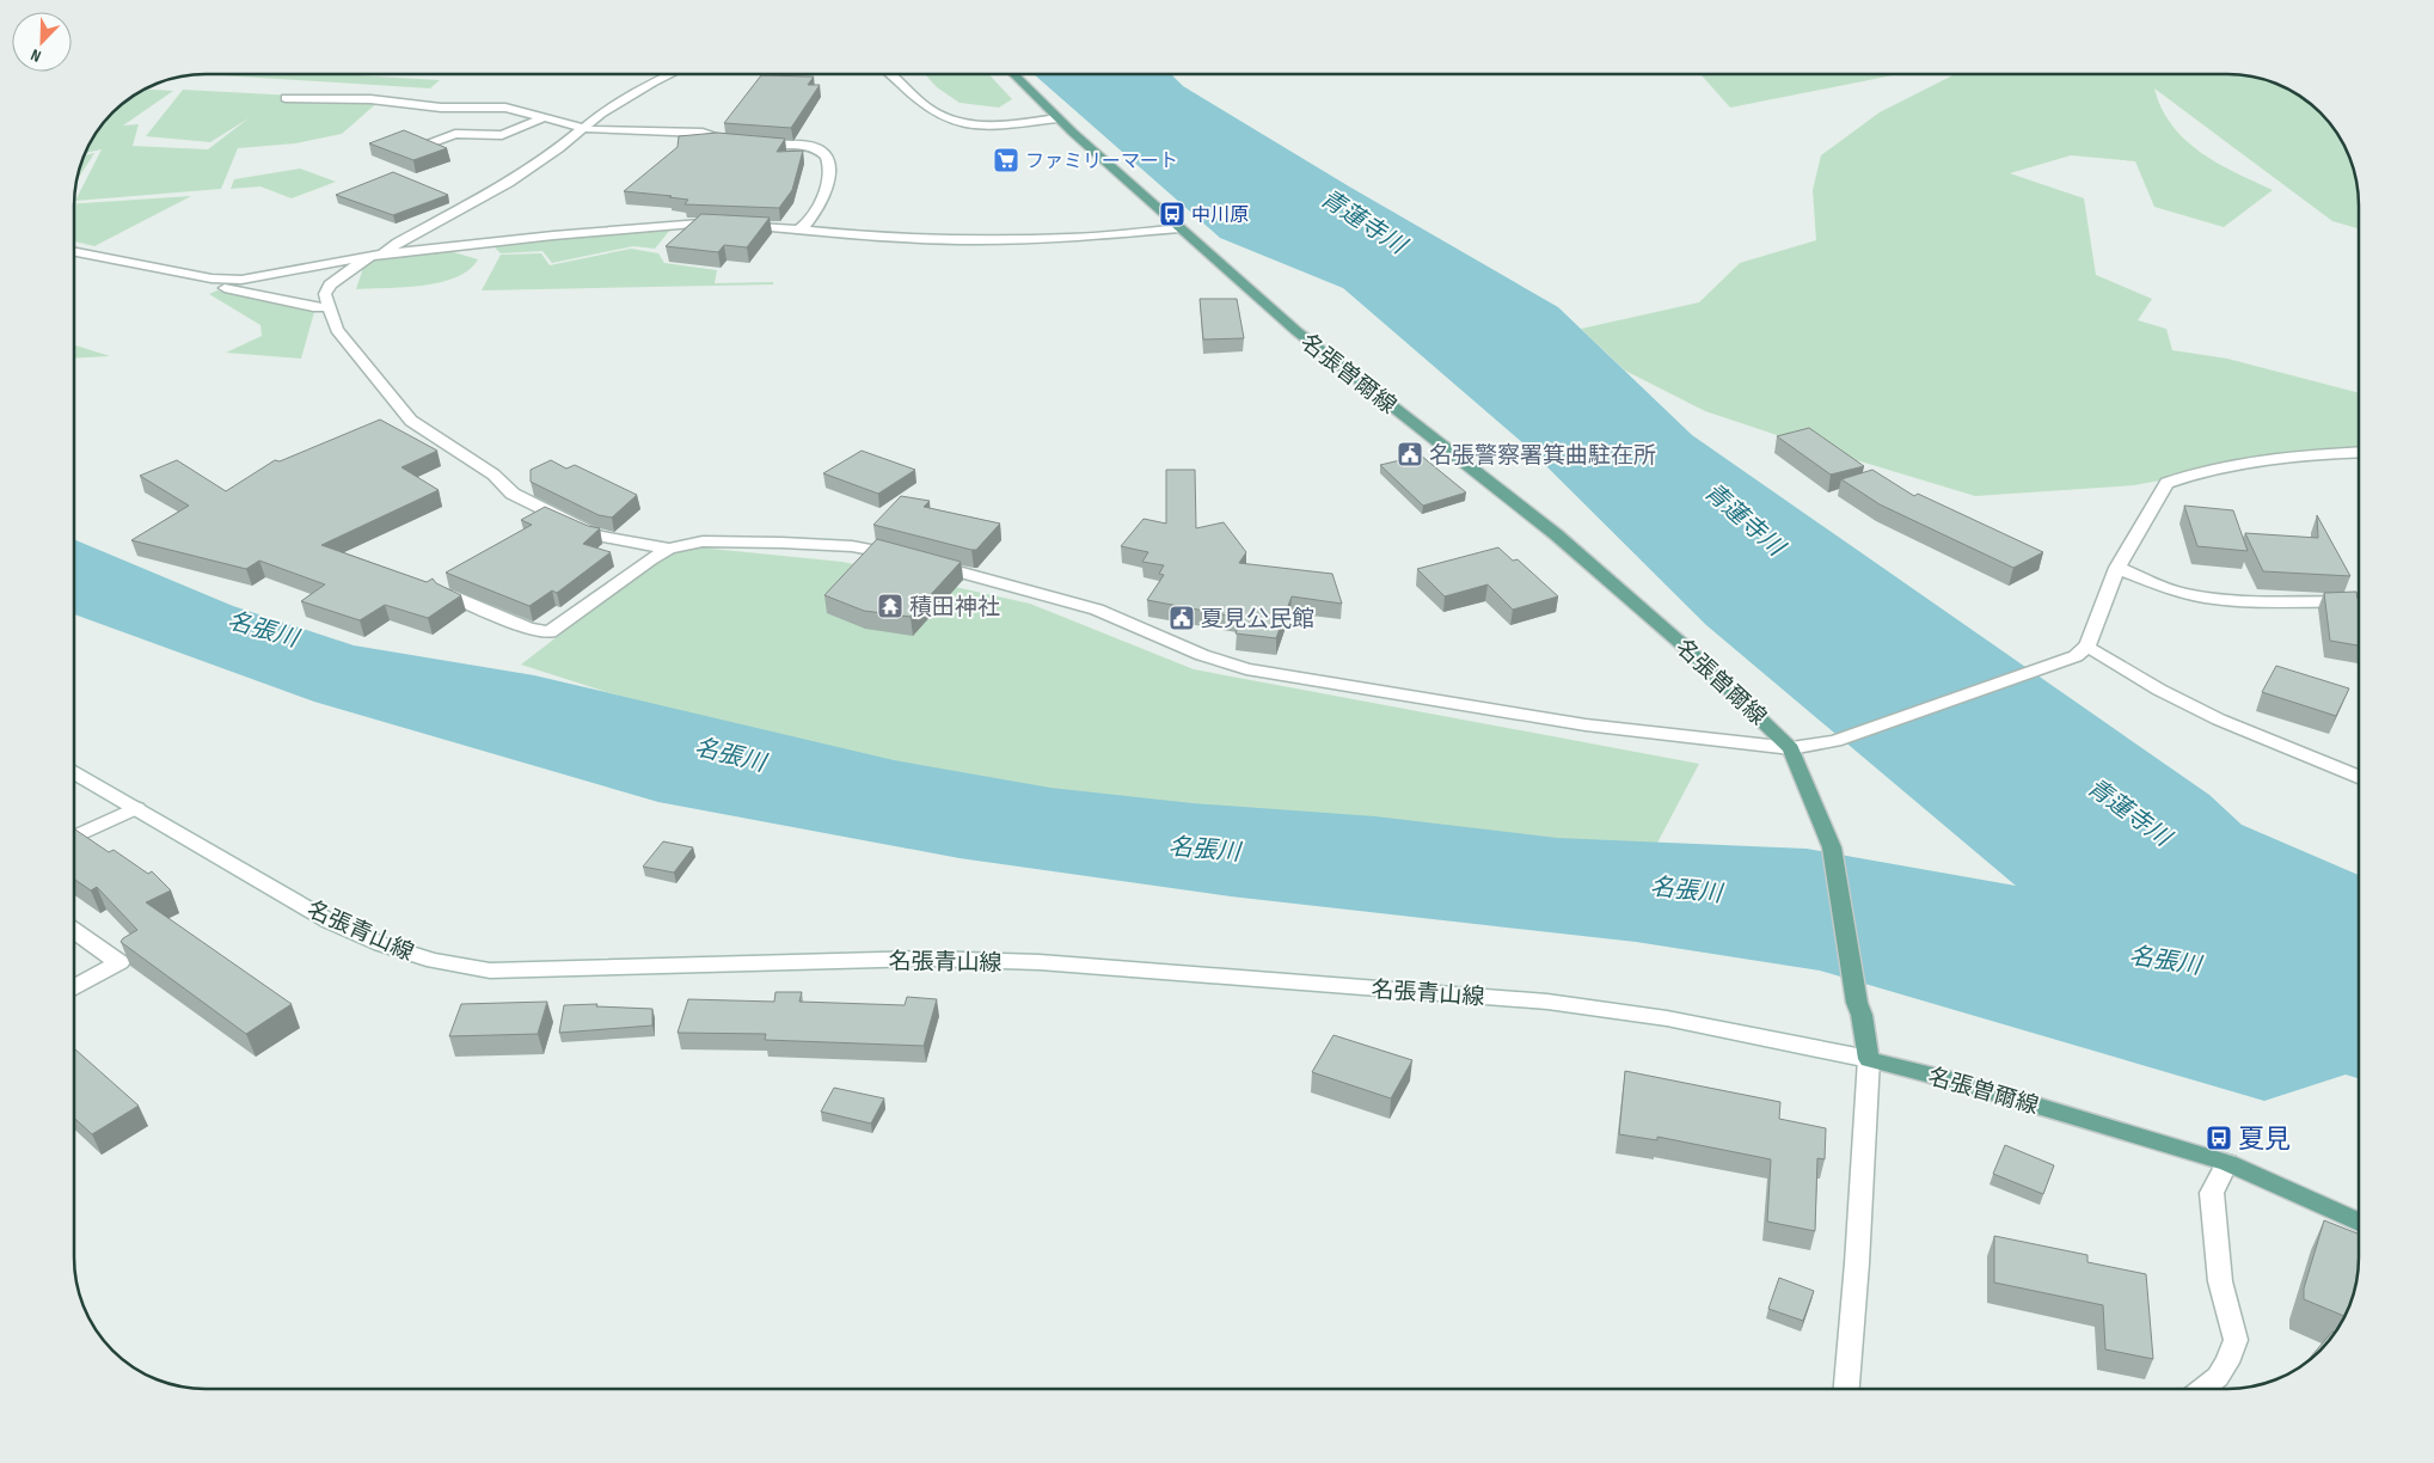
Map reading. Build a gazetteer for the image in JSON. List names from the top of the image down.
{
  "streets": {
    "main road": ["名張曽爾線"],
    "street": ["名張青山線"]
  },
  "crossings": [
    ["名張曽爾線", "名張青山線"]
  ],
  "water": ["青蓮寺川", "名張川"],
  "places": {
    "supermarket": ["ファミリーマート"],
    "bus stop": ["中川原", "夏見"],
    "public building": ["名張警察署箕曲駐在所", "夏見公民館"],
    "temple": ["積田神社"]
  },
  "north": "bottom left"
}
